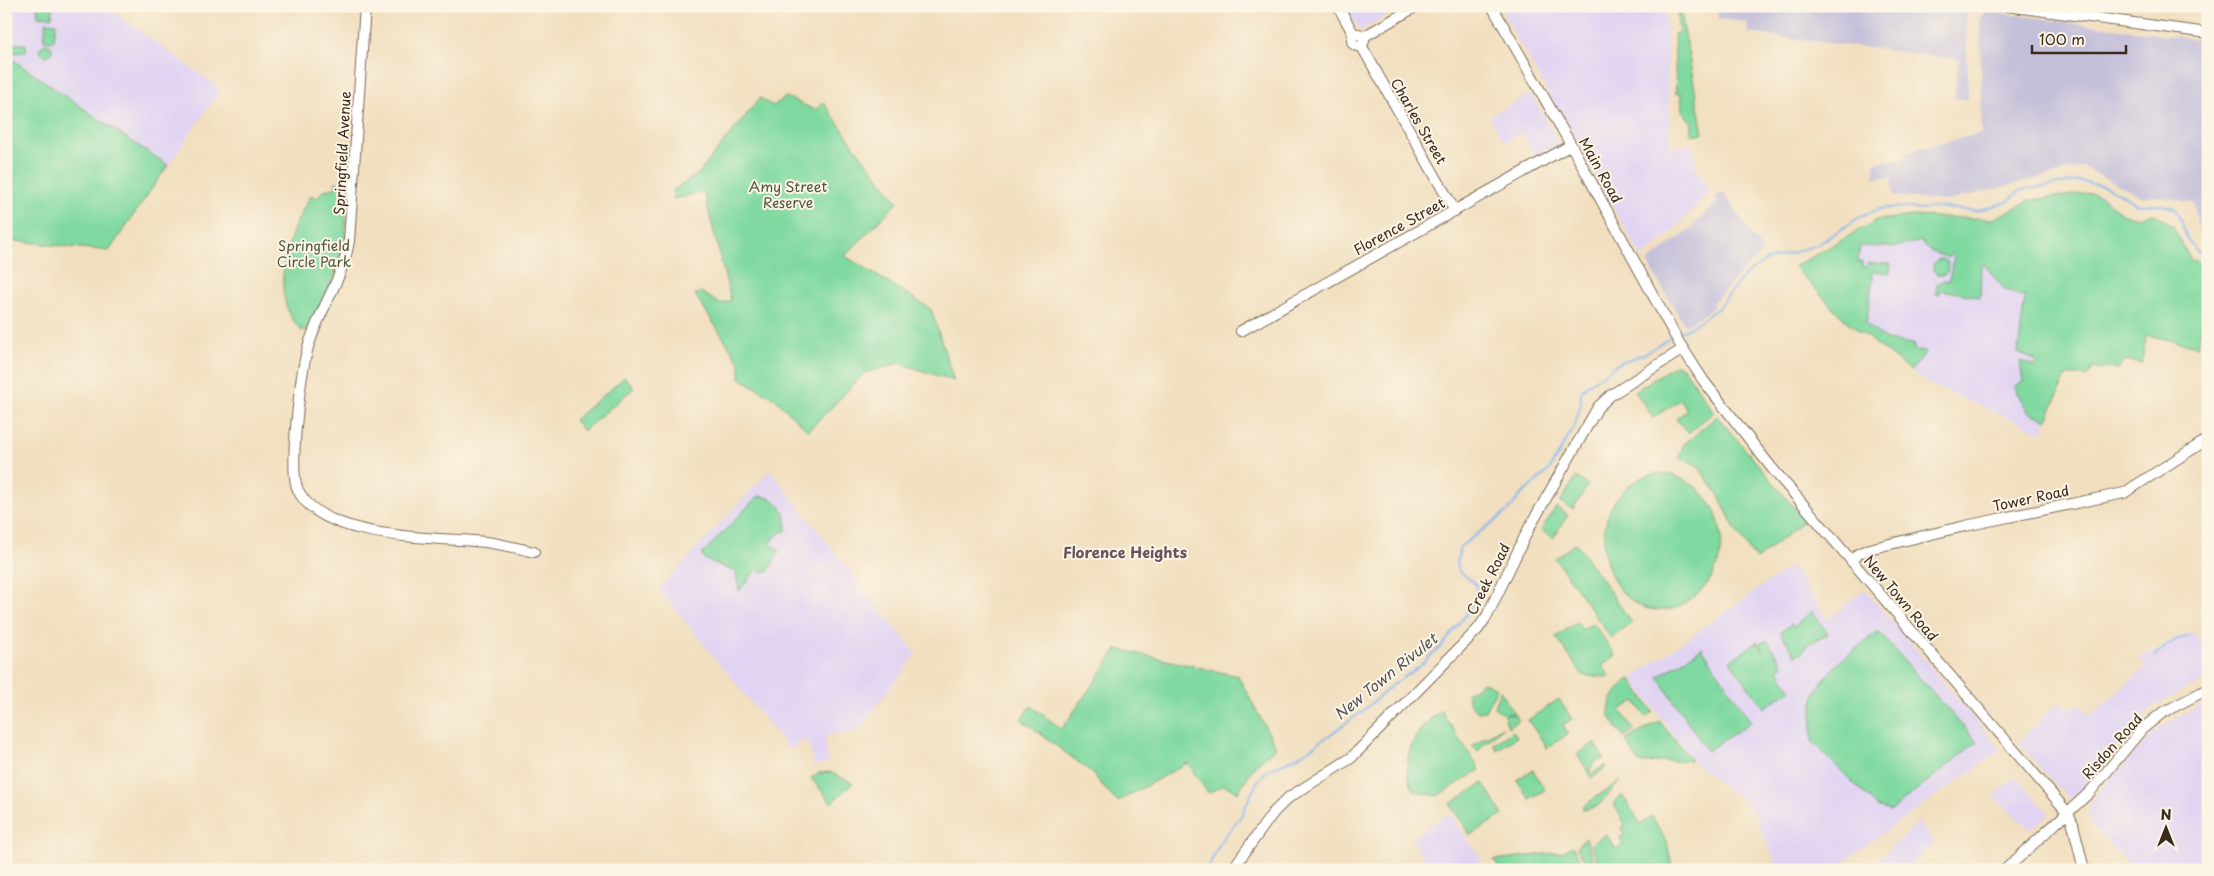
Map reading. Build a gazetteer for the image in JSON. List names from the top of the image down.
{
  "streets": {
    "street": [
      "Charles Street",
      "Springfield Avenue",
      "Main Road",
      "Florence Street",
      "Tower Road",
      "Creek Road",
      "New Town Road",
      "Risdon Road"
    ]
  },
  "crossings": [
    ["Charles Street", "Florence Street"],
    ["Main Road", "Florence Street"],
    ["Main Road", "Creek Road"],
    ["Main Road", "New Town Road"],
    ["Tower Road", "New Town Road"],
    ["Creek Road", "New Town Road"],
    ["New Town Road", "Risdon Road"]
  ],
  "districts": ["Florence Heights"],
  "water": ["New Town Rivulet"],
  "parks": ["Amy Street Reserve", "Springfield Circle Park"],
  "scale_bar": "100 m",
  "north": "top"
}
